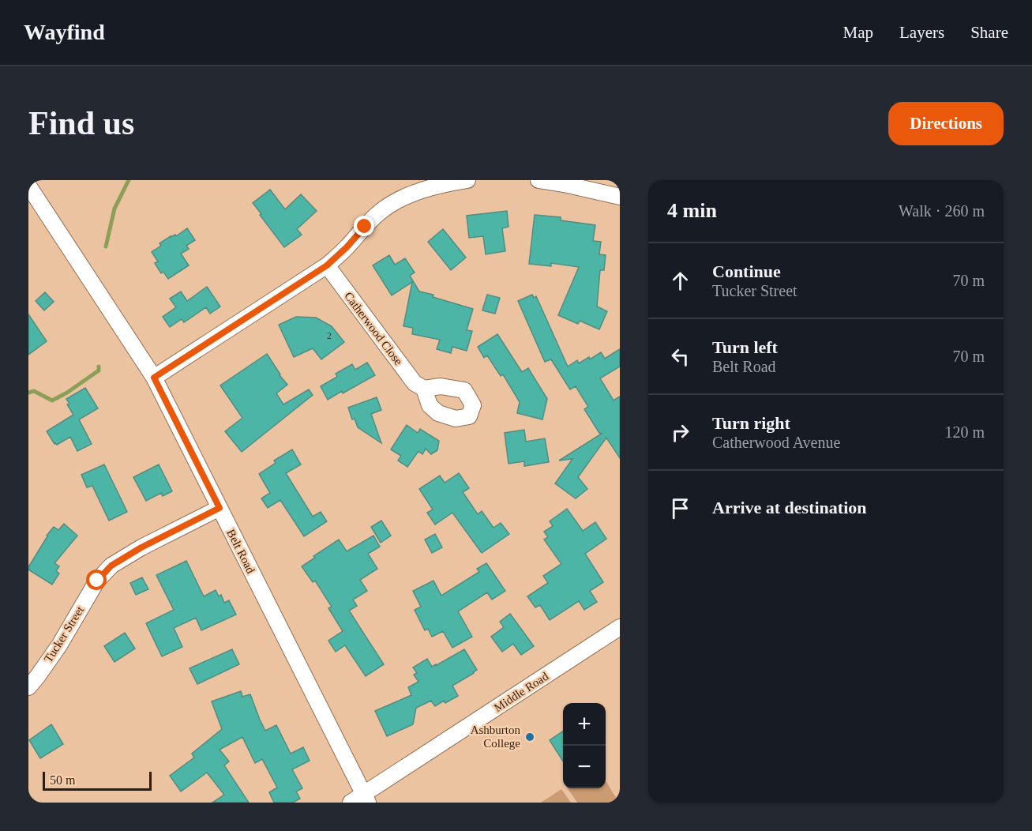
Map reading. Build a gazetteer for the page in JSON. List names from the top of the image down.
{
  "streets": {
    "street": [
      "Catherwood Close",
      "Belt Road",
      "Tucker Street",
      "Middle Road"
    ]
  },
  "crossings": [
    ["Belt Road", "Tucker Street"],
    ["Belt Road", "Middle Road"]
  ],
  "places": ["Ashburton College"],
  "house_numbers": ["2"],
  "scale_bar": "50 m",
  "page": {
    "header": "Wayfind",
    "nav": ["Map", "Layers", "Share"],
    "buttons": "Directions",
    "title": "Find us",
    "heading": ["4 min", "Walk · 260 m"],
    "list": [
      ["Continue", "Tucker Street", "70 m"],
      ["Turn left", "Belt Road", "70 m"],
      ["Turn right", "Catherwood Avenue", "120 m"],
      "Arrive at destination"
    ],
    "map_buttons": ["+", "−"],
    "scale": "50 m"
  }
}
